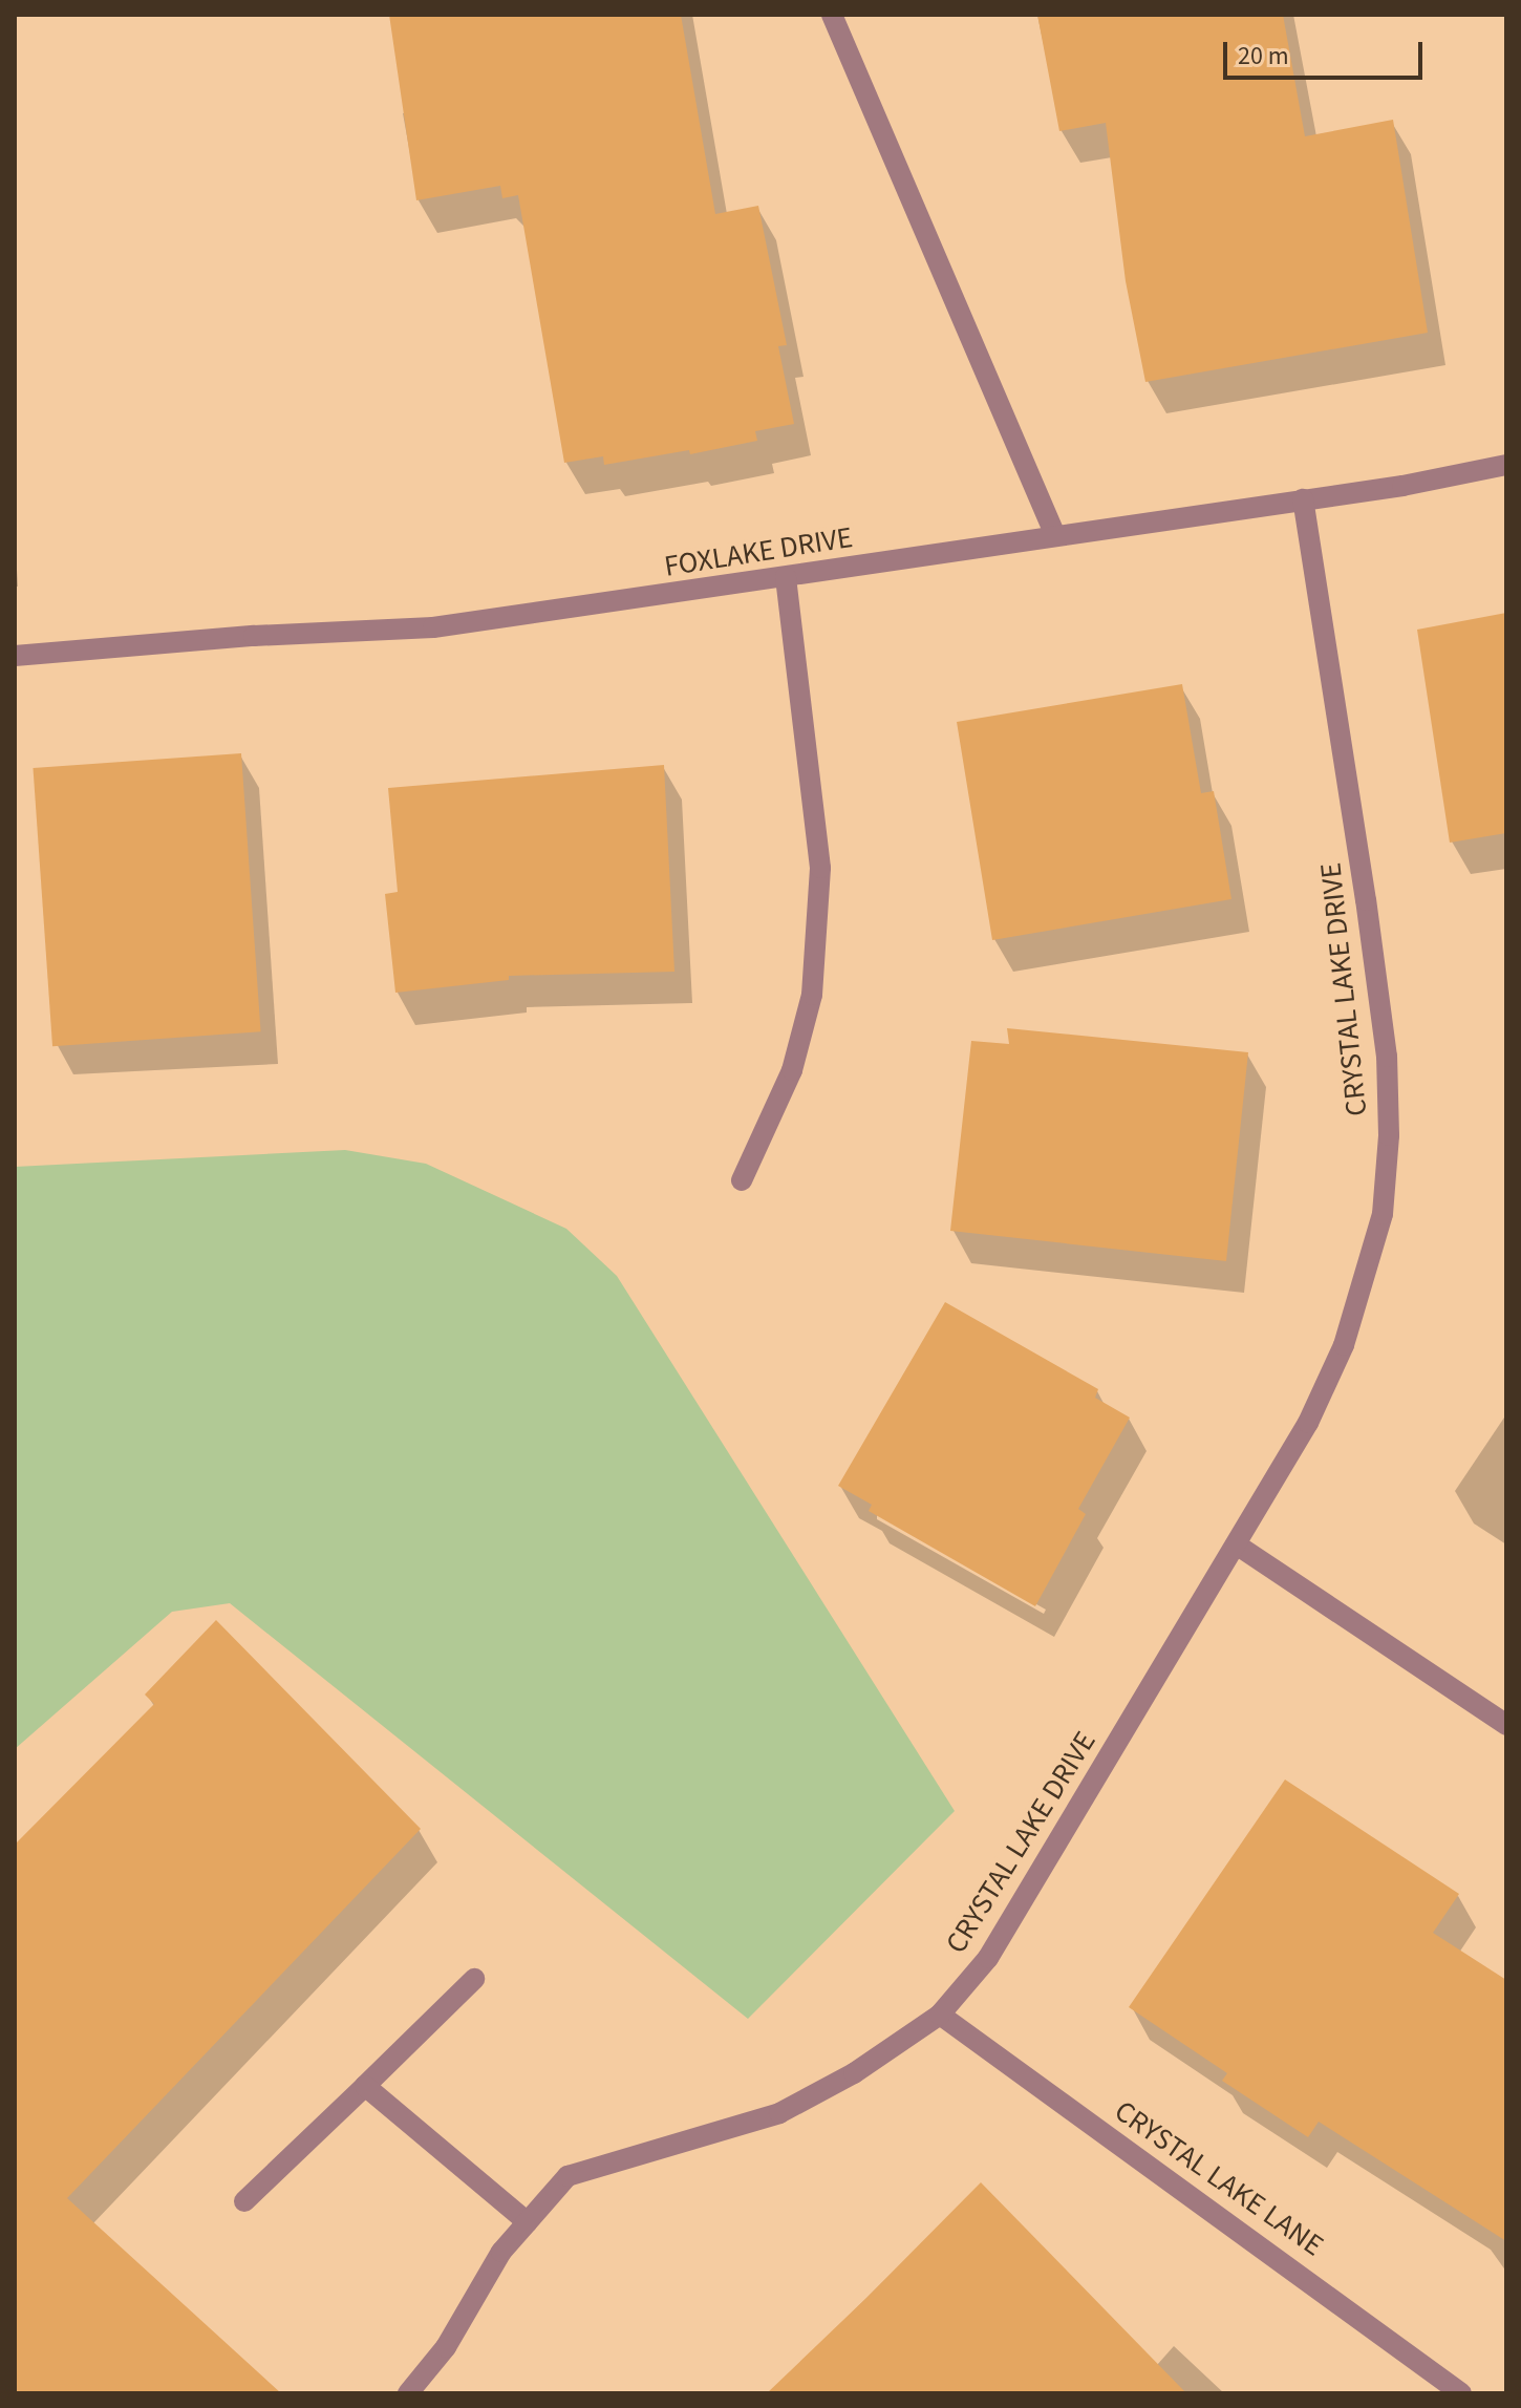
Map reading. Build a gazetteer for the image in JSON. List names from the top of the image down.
{
  "streets": {
    "street": ["FOXLAKE DRIVE", "CRYSTAL LAKE DRIVE", "CRYSTAL LAKE LANE"]
  },
  "crossings": [
    ["FOXLAKE DRIVE", "CRYSTAL LAKE DRIVE"],
    ["CRYSTAL LAKE DRIVE", "CRYSTAL LAKE LANE"]
  ],
  "scale_bar": "20 m"
}
